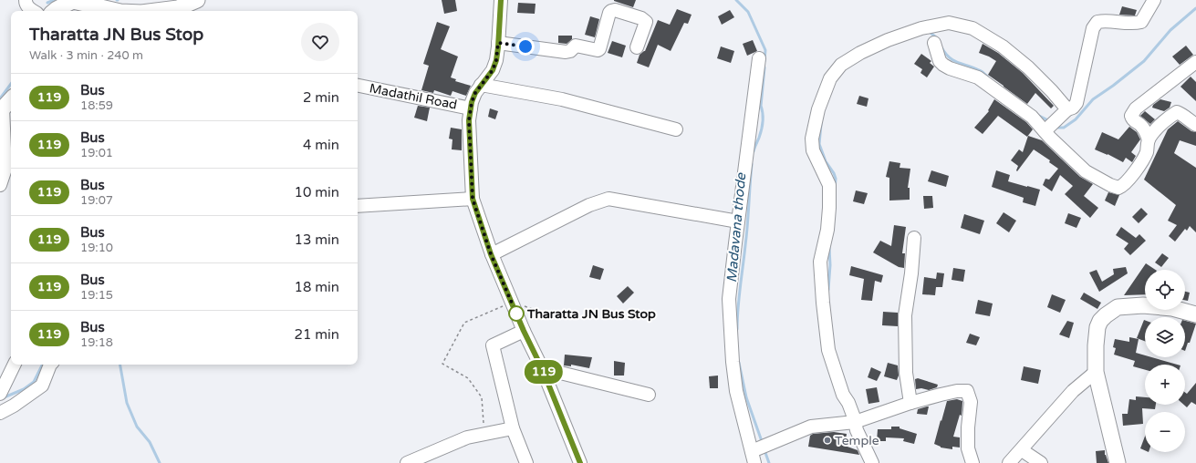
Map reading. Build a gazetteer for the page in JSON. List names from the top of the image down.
{
  "streets": {
    "street": ["Madathil Road"]
  },
  "water": ["Madavana thode"],
  "places": ["Tharatta JN Bus Stop", "Temple"],
  "lines": ["bus line 119"],
  "page": {
    "on_map": "119",
    "heading": ["Tharatta JN Bus Stop", "Walk · 3 min · 240 m"],
    "list": [
      {
        "mark": "119",
        "name": "Bus",
        "note": "18:59",
        "value": "2 min"
      },
      {
        "mark": "119",
        "name": "Bus",
        "note": "19:01",
        "value": "4 min"
      },
      {
        "mark": "119",
        "name": "Bus",
        "note": "19:07",
        "value": "10 min"
      },
      {
        "mark": "119",
        "name": "Bus",
        "note": "19:10",
        "value": "13 min"
      },
      {
        "mark": "119",
        "name": "Bus",
        "note": "19:15",
        "value": "18 min"
      },
      {
        "mark": "119",
        "name": "Bus",
        "note": "19:18",
        "value": "21 min"
      }
    ],
    "map_buttons": ["+", "−"]
  }
}
